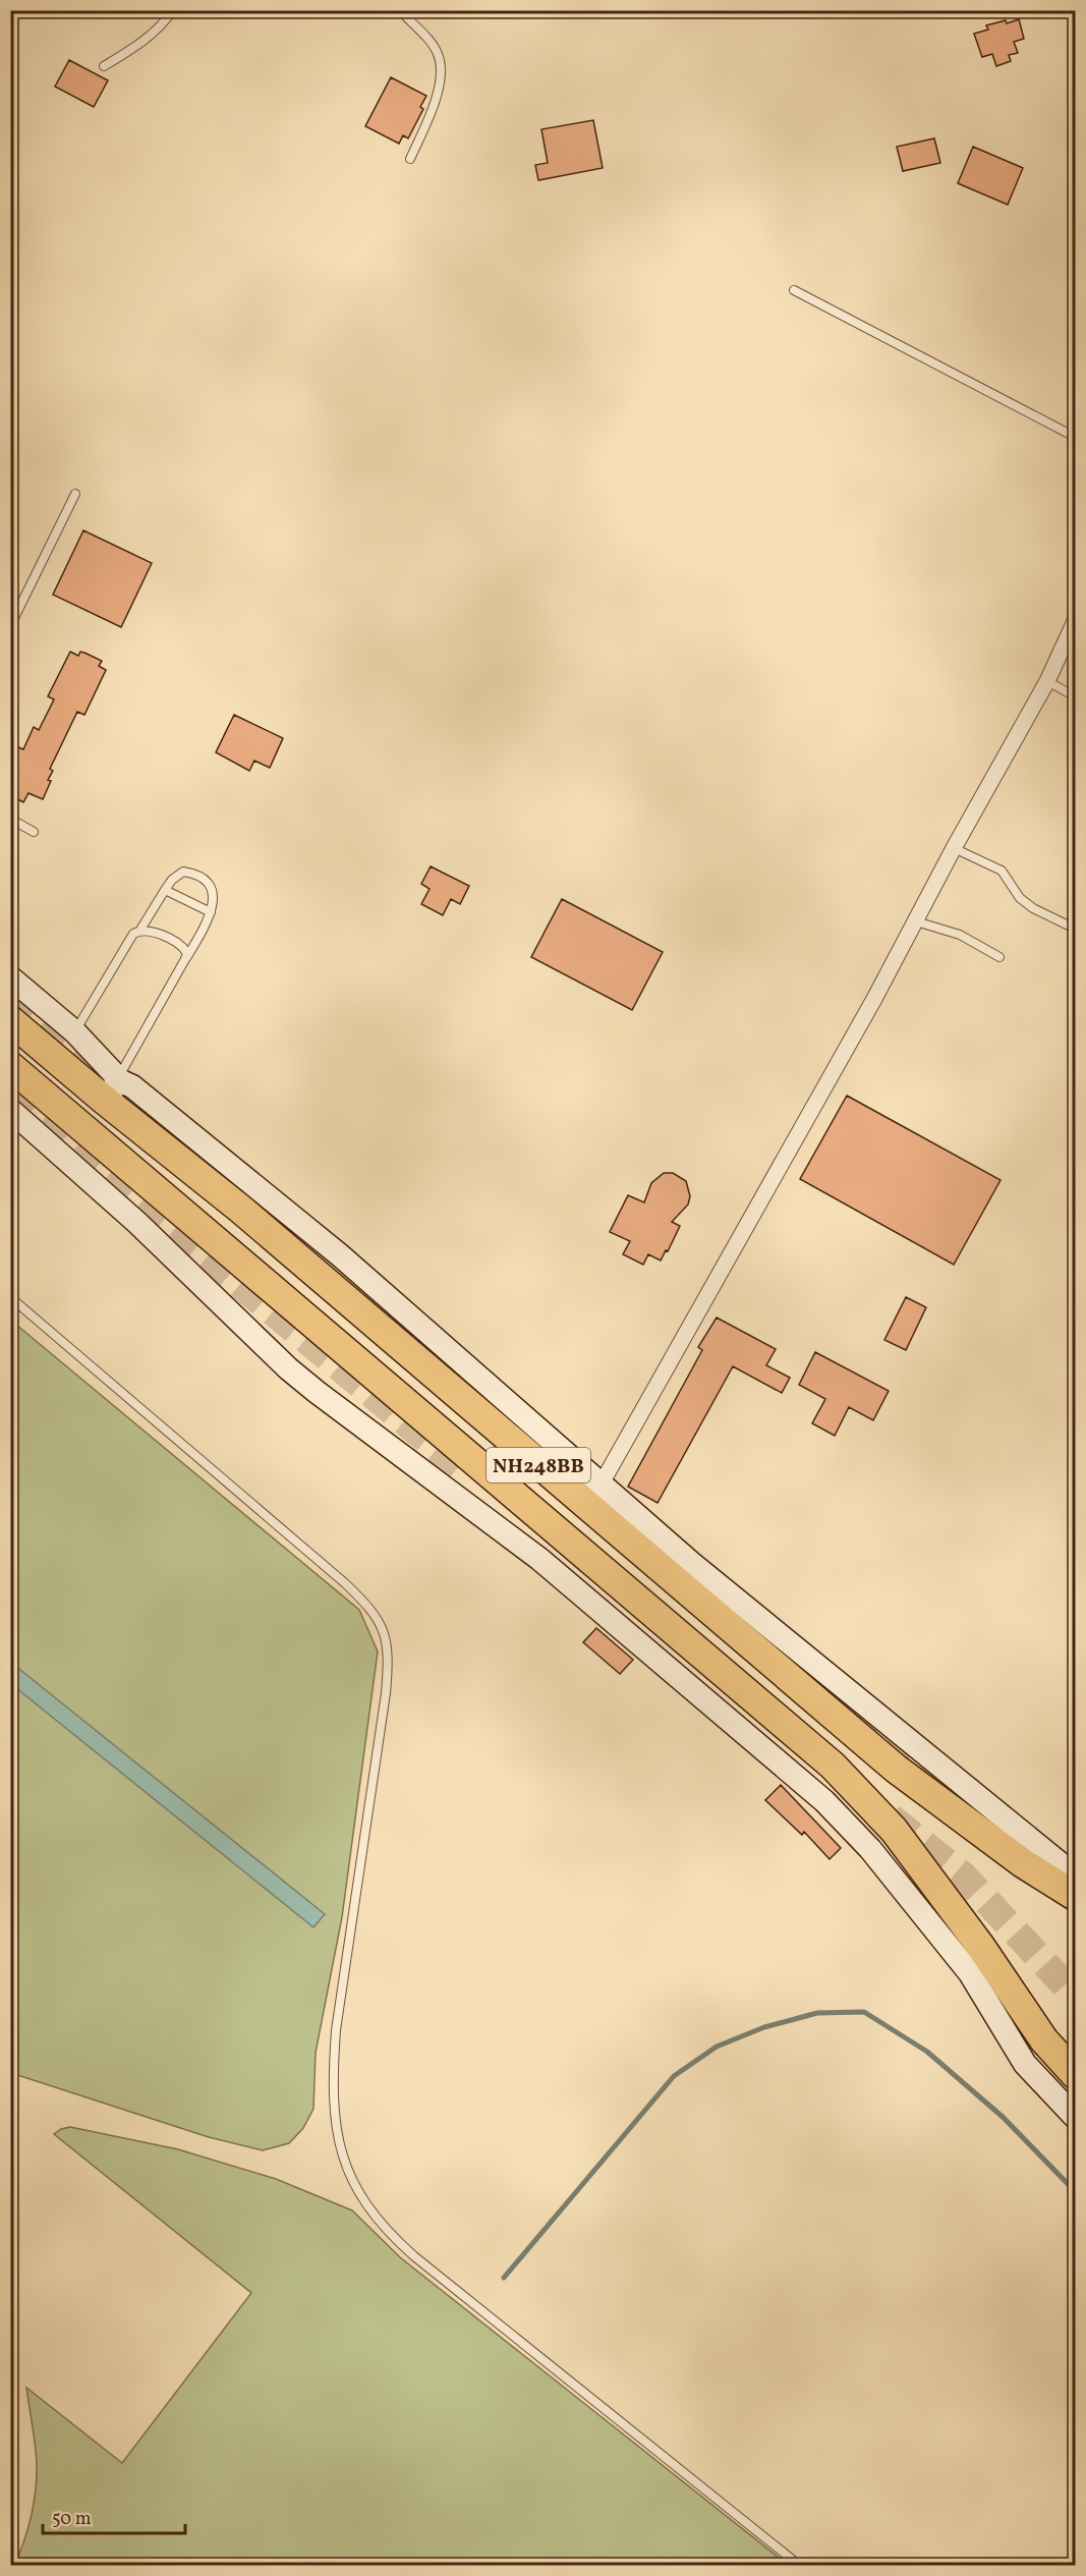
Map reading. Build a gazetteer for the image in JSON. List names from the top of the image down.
{
  "streets": {
    "highway": ["NH248BB"]
  },
  "scale_bar": "50 m"
}
